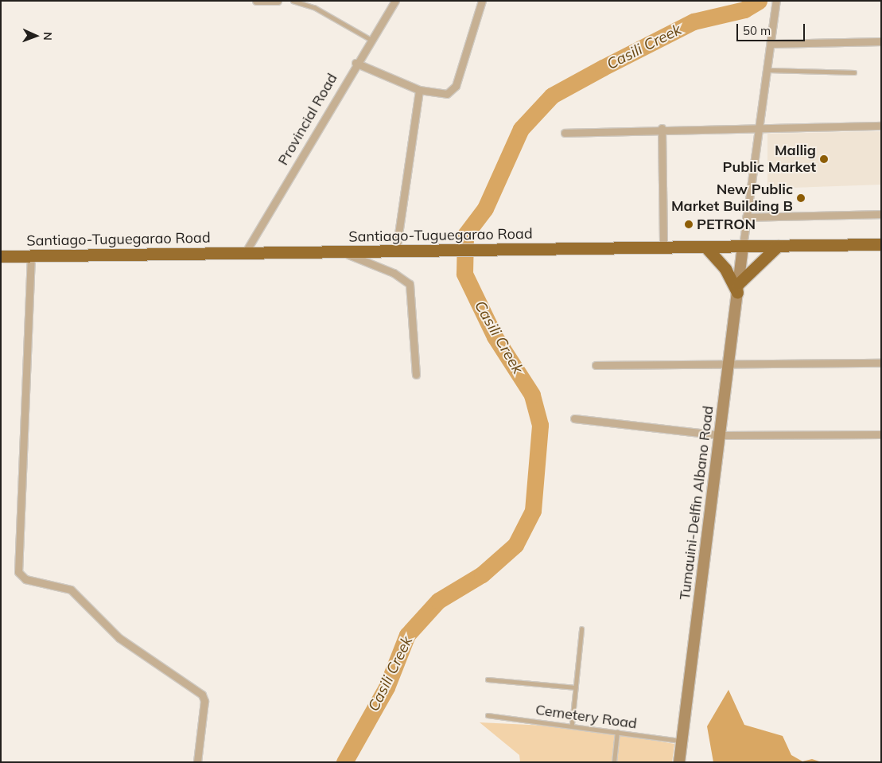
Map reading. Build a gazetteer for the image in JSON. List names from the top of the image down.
{
  "streets": {
    "highway": ["Santiago-Tuguegarao Road"],
    "main road": ["Tumauini-Delfin Albano Road"],
    "street": ["Provincial Road"],
    "lane": ["Cemetery Road"]
  },
  "crossings": [
    ["Provincial Road", "Santiago-Tuguegarao Road"],
    ["Santiago-Tuguegarao Road", "Tumauini-Delfin Albano Road"],
    ["Tumauini-Delfin Albano Road", "Cemetery Road"]
  ],
  "water": ["Casili Creek"],
  "places": ["Mallig Public Market", "New Public Market Building B", "PETRON"],
  "scale_bar": "50 m",
  "north": "right"
}
